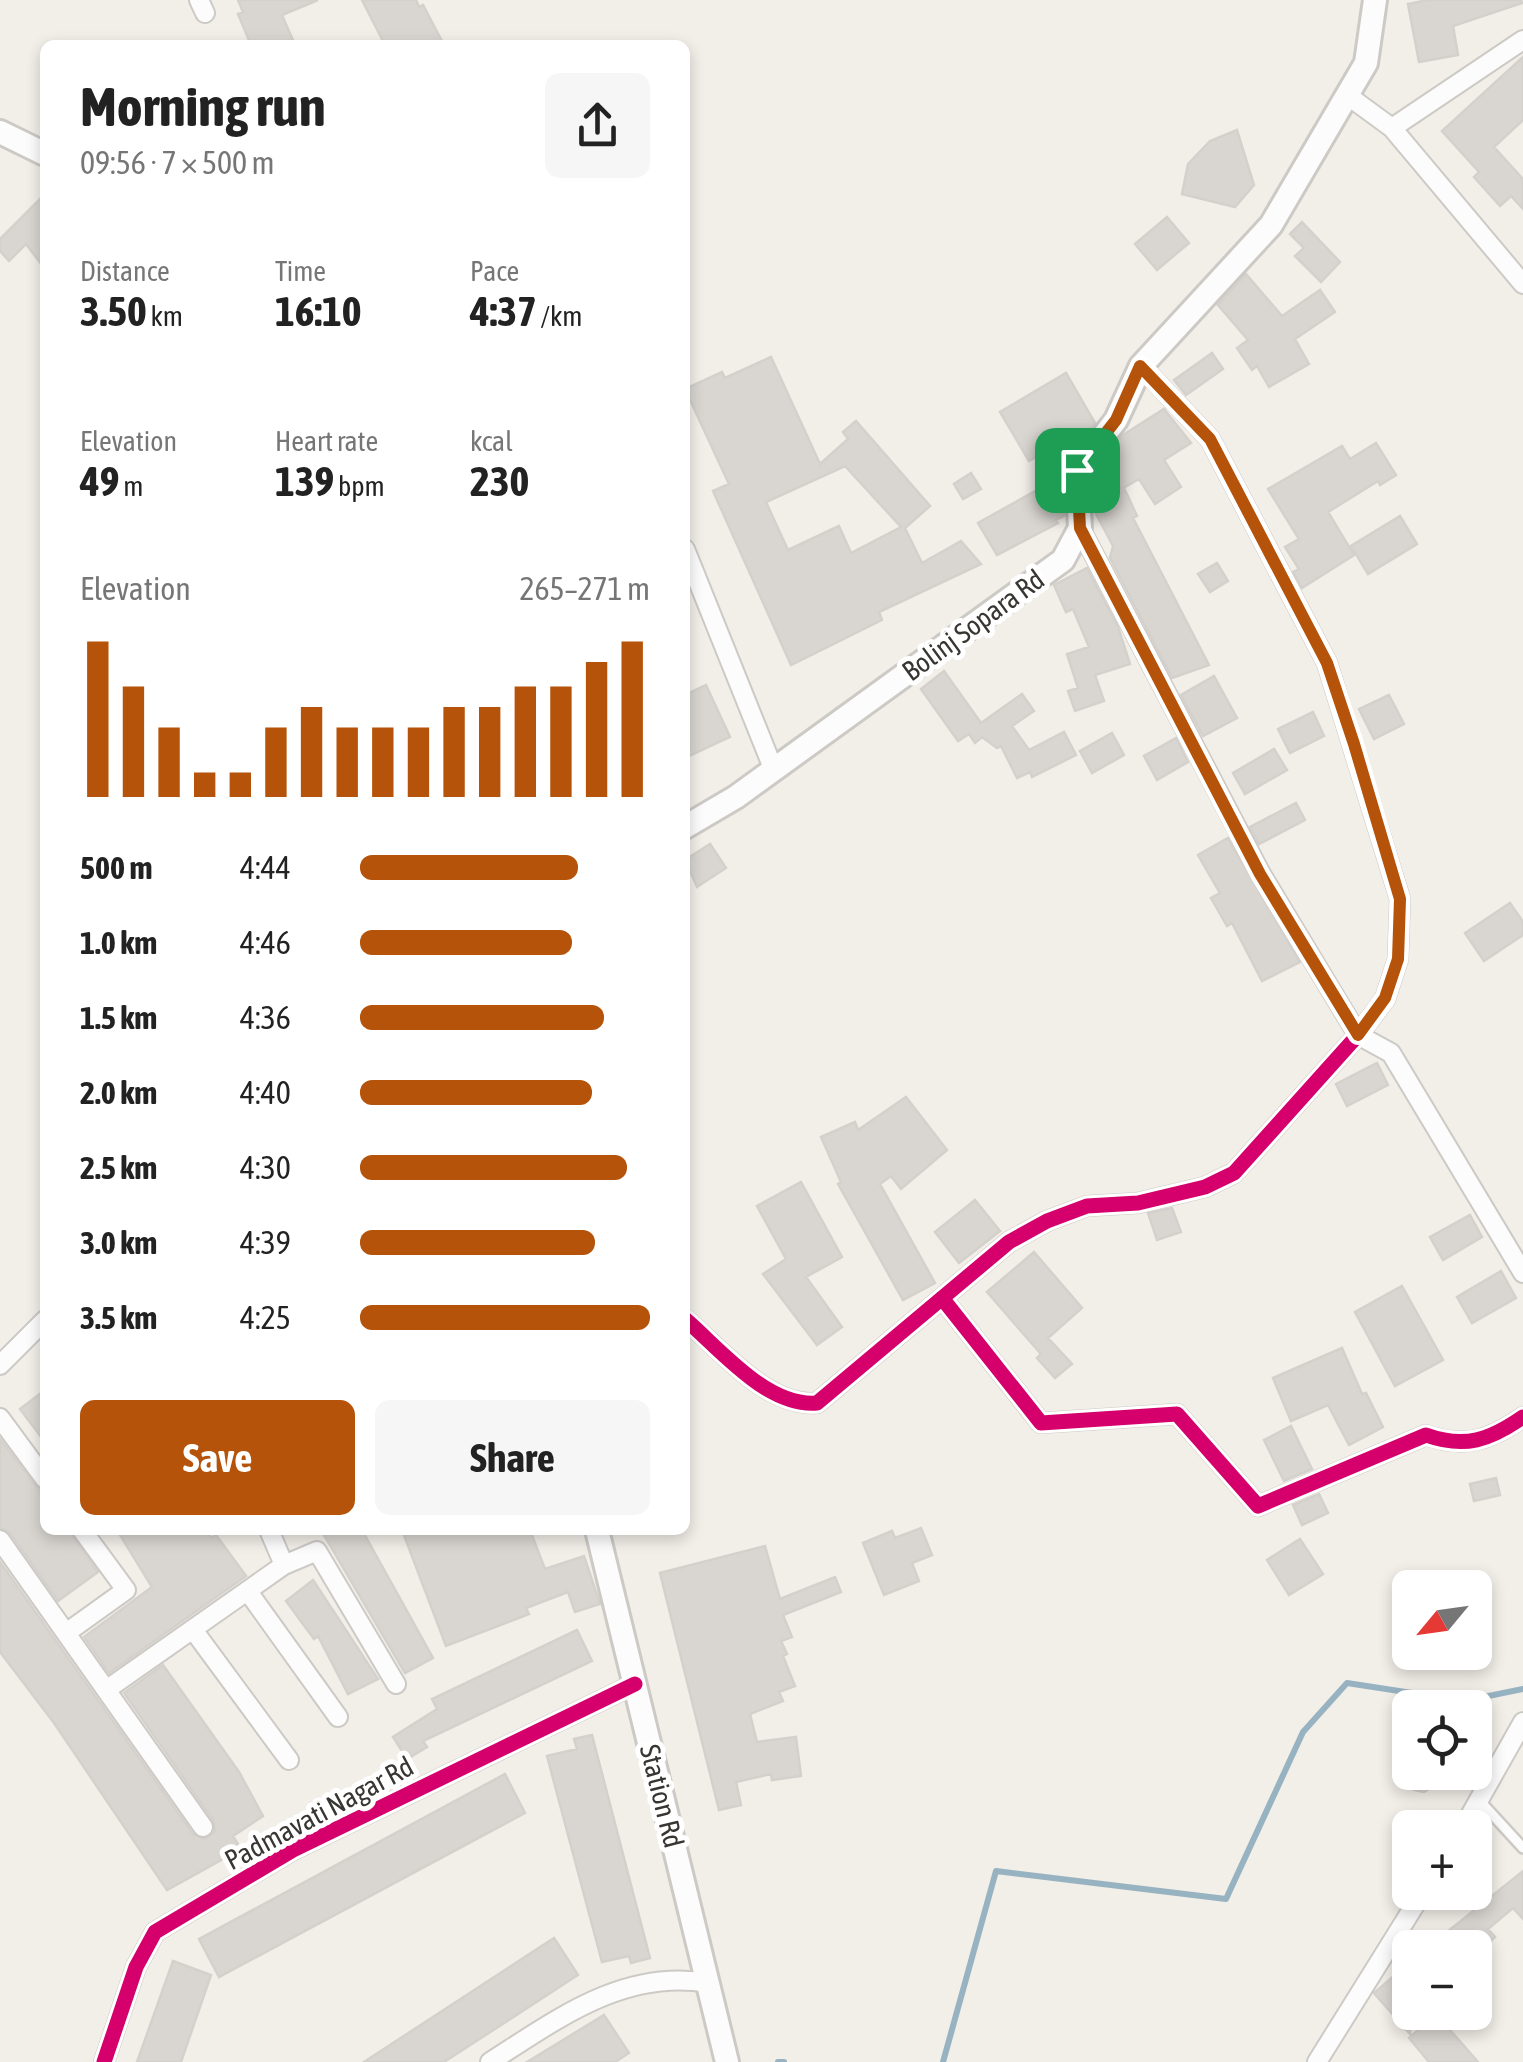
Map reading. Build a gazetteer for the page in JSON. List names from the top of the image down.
{
  "streets": {
    "main road": ["Bolinj Sopara Rd", "Station Rd"],
    "street": ["Padmavati Nagar Rd"]
  },
  "crossings": [
    ["Station Rd", "Padmavati Nagar Rd"]
  ],
  "north": "bottom left",
  "page": {
    "heading": ["Morning run", "09:56 · 7 × 500 m"],
    "stats": [
      ["Distance", "3.50 km"],
      ["Time", "16:10"],
      ["Pace", "4:37 /km"],
      ["Elevation", "49 m"],
      ["Heart rate", "139 bpm"],
      ["kcal", "230"]
    ],
    "chart": ["Elevation", "265–271 m"],
    "list": [
      {
        "name": "500 m",
        "note": "4:44"
      },
      {
        "name": "1.0 km",
        "note": "4:46"
      },
      {
        "name": "1.5 km",
        "note": "4:36"
      },
      {
        "name": "2.0 km",
        "note": "4:40"
      },
      {
        "name": "2.5 km",
        "note": "4:30"
      },
      {
        "name": "3.0 km",
        "note": "4:39"
      },
      {
        "name": "3.5 km",
        "note": "4:25"
      }
    ],
    "buttons": ["Save", "Share"],
    "map_buttons": ["+", "−"]
  }
}
